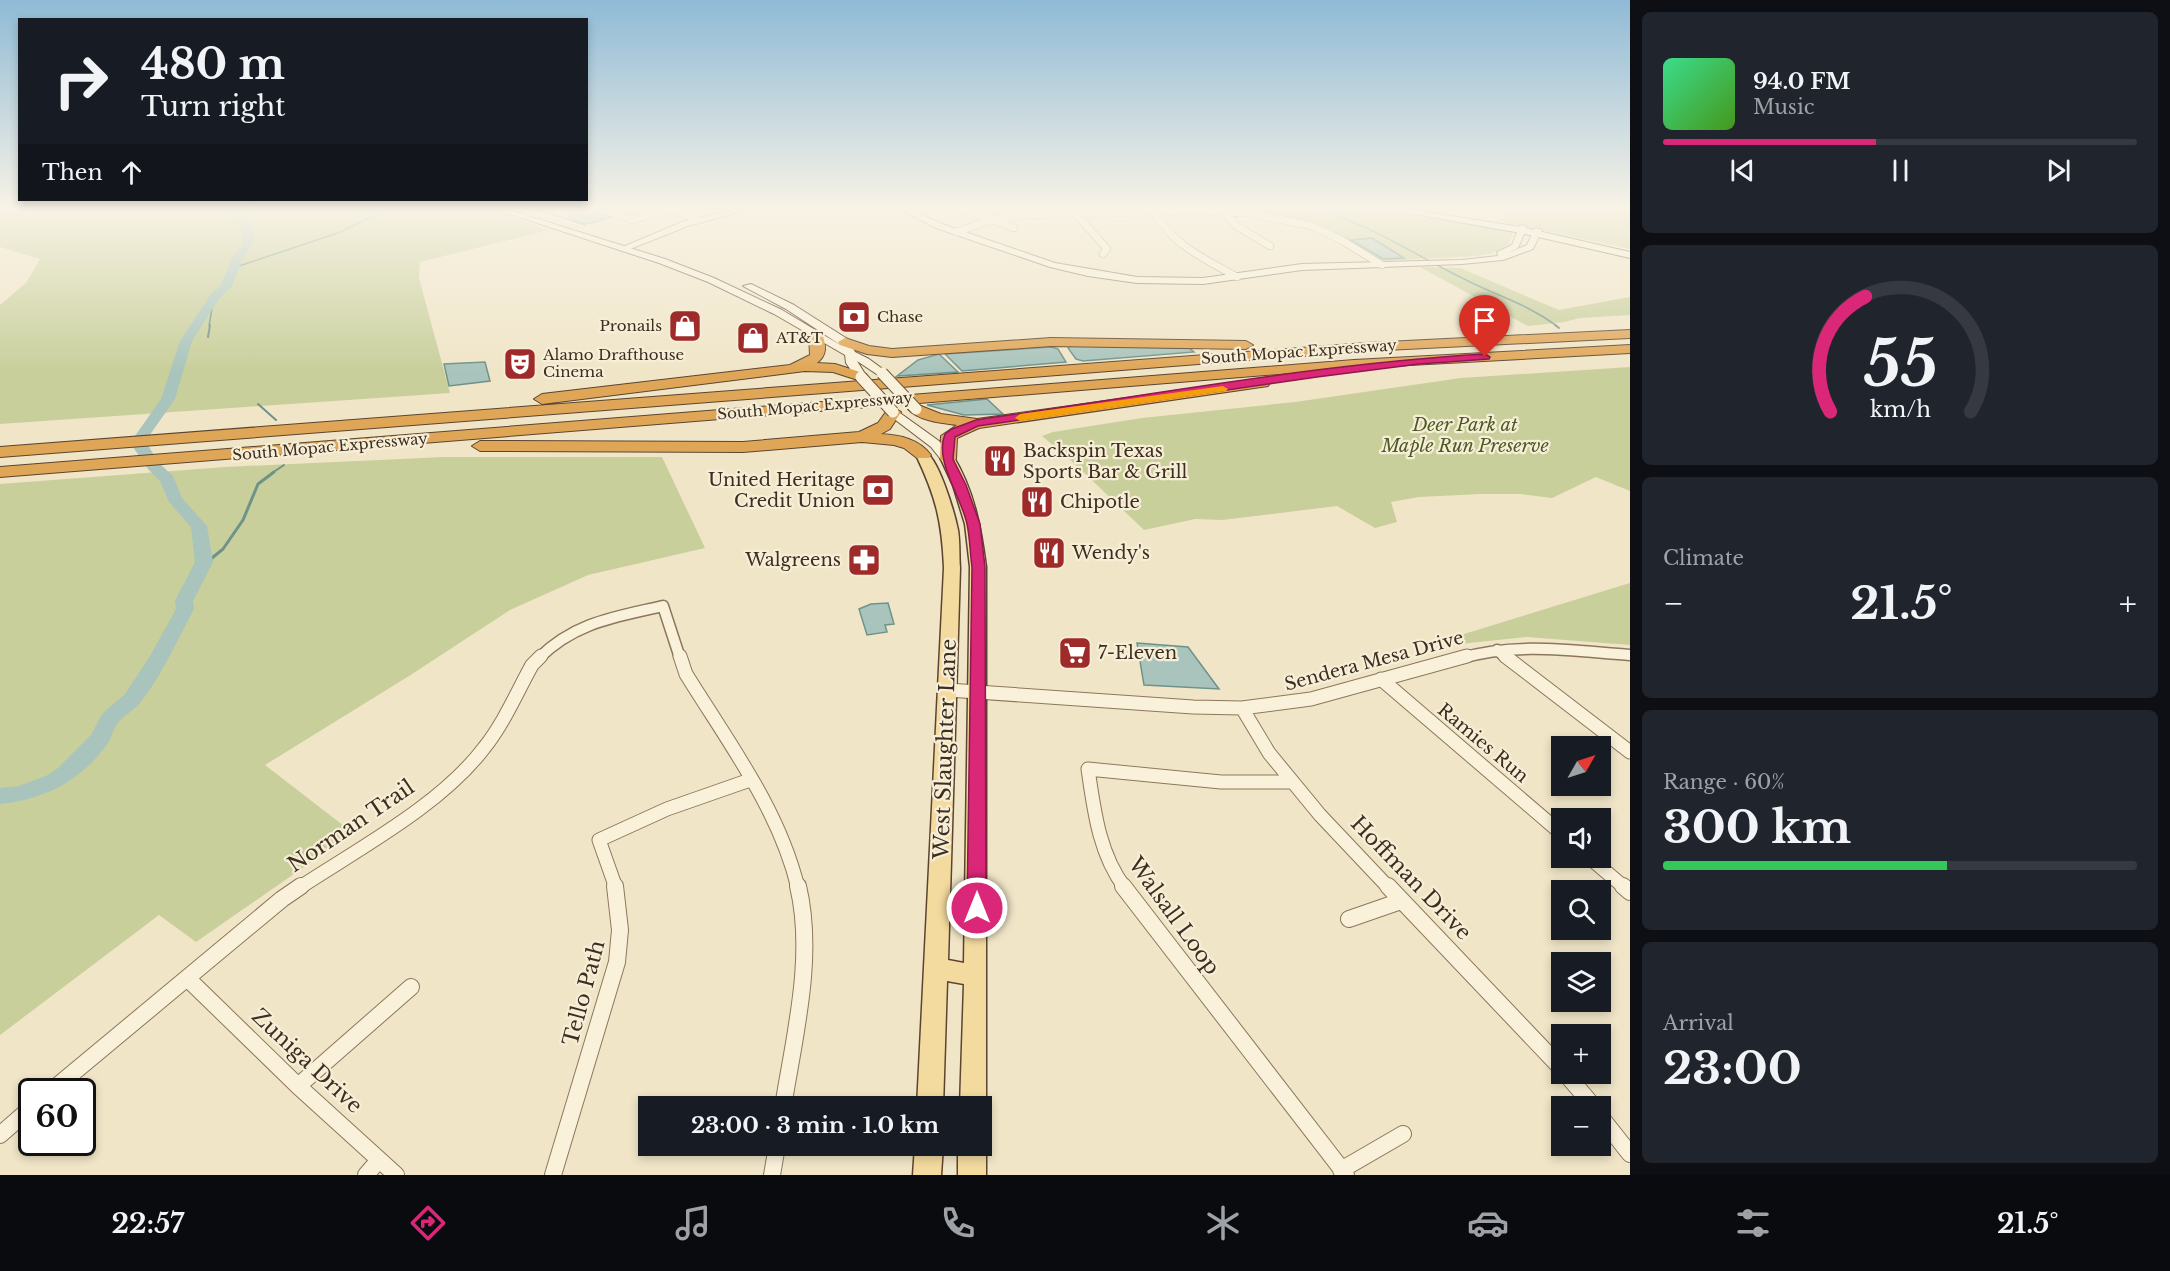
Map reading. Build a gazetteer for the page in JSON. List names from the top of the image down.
{
  "streets": {
    "highway": ["South Mopac Expressway"],
    "main road": ["West Slaughter Lane"],
    "street": [
      "Sendera Mesa Drive",
      "Ramies Run",
      "Norman Trail",
      "Hoffman Drive",
      "Walsall Loop",
      "Tello Path",
      "Zuniga Drive"
    ]
  },
  "crossings": [
    ["Sendera Mesa Drive", "Ramies Run"],
    ["Sendera Mesa Drive", "West Slaughter Lane"],
    ["Sendera Mesa Drive", "Hoffman Drive"],
    ["Norman Trail", "Tello Path"],
    ["Norman Trail", "Zuniga Drive"],
    ["Hoffman Drive", "Walsall Loop"]
  ],
  "parks": ["Deer Park at Maple Run Preserve"],
  "places": {
    "bank": ["Chase", "United Heritage Credit Union"],
    "shop": ["Pronails", "AT&T"],
    "theatre": ["Alamo Drafthouse Cinema"],
    "restaurant": ["Backspin Texas Sports Bar & Grill", "Chipotle", "Wendy's"],
    "pharmacy": ["Walgreens"],
    "supermarket": ["7-Eleven"]
  },
  "north": "top right",
  "page": {
    "turn": ["480 m", "Turn right"],
    "song": ["94.0 FM", "Music"],
    "then": "Then",
    "tile": [
      "Climate",
      ["Range · 60%", "300 km"],
      ["Arrival", "23:00"]
    ],
    "heat": ["−", "21.5°", "+"],
    "map_buttons": ["+", "−"],
    "limit": "60",
    "trip": "23:00 · 3 min · 1.0 km",
    "tabs": ["22:57", "21.5°"],
    "gauge": ["55", "km/h"]
  }
}
